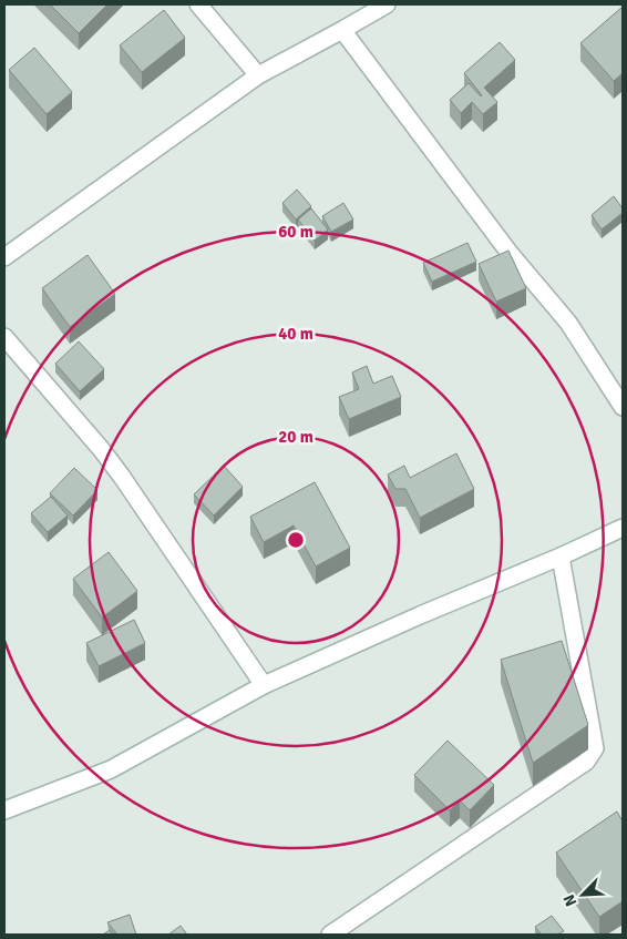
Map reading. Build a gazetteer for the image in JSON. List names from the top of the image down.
{
  "north": "bottom left",
  "rings": ["60 m", "40 m", "20 m"]
}
